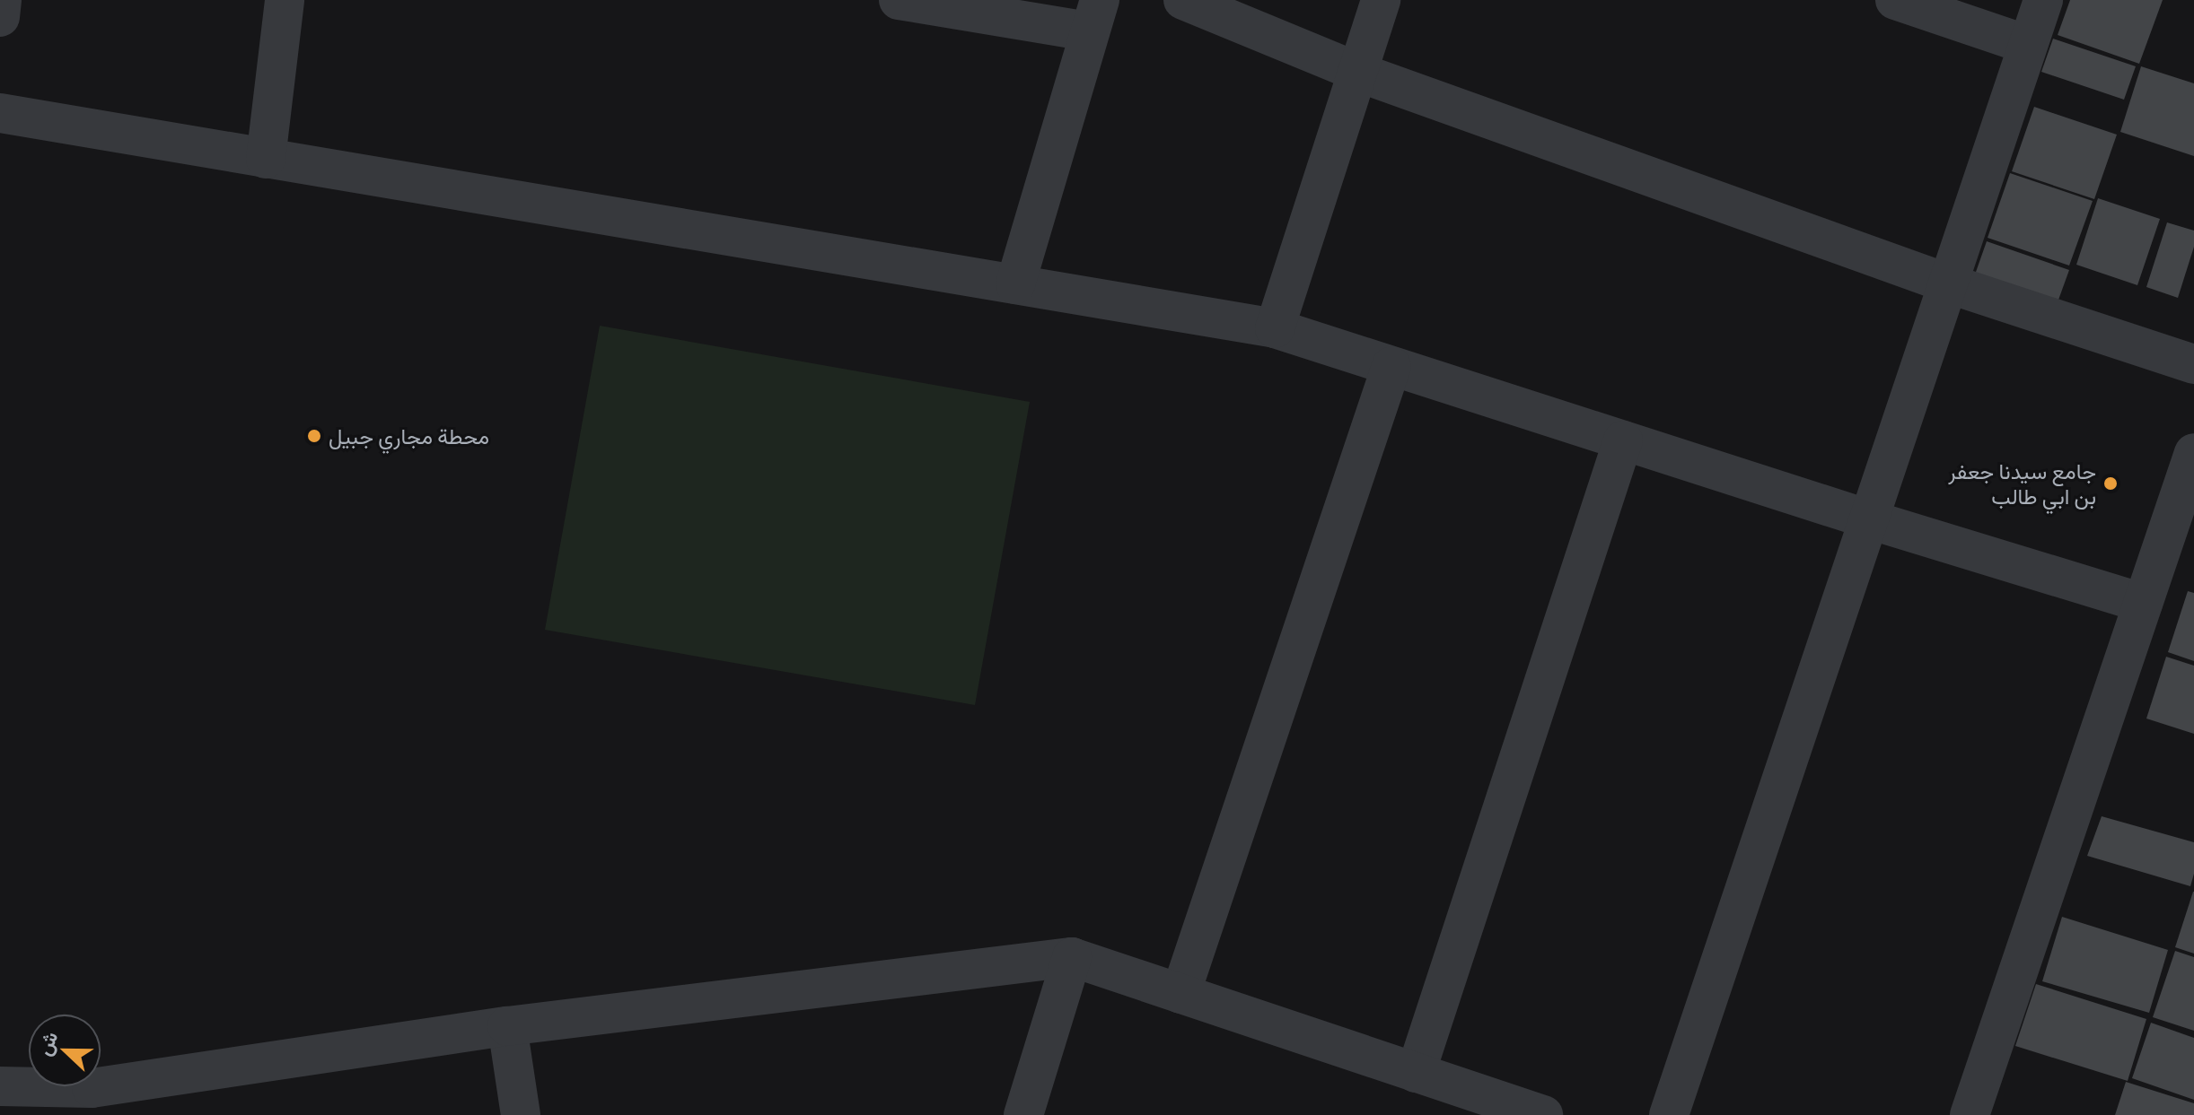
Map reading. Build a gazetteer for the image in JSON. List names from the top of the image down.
{
  "places": ["محطة مجاري جبيل", "جامع سيدنا جعفر بن ابي طالب"],
  "north": "left"
}
